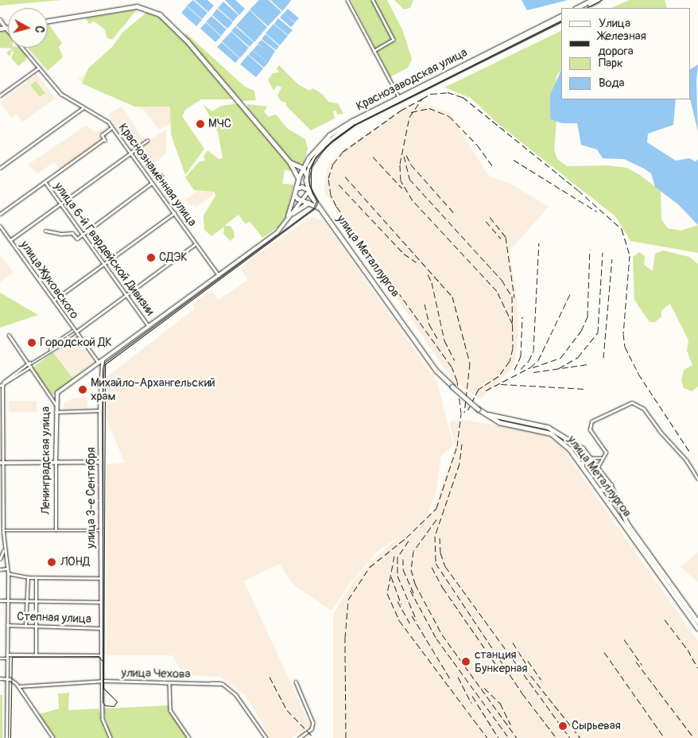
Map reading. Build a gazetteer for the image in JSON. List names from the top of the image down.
{
  "streets": {
    "main road": ["Краснозаводская улица", "улица Металлургов"],
    "street": [
      "Краснознамённая улица",
      "улица 6-й Гвардейской Дивизии",
      "улица Жуковского",
      "Ленинградская улица",
      "улица 3-е Сентября",
      "Степная улица",
      "улица Чехова"
    ]
  },
  "crossings": [
    ["Краснозаводская улица", "улица Металлургов"],
    ["улица 6-й Гвардейской Дивизии", "улица 3-е Сентября"],
    ["улица Жуковского", "улица 3-е Сентября"],
    ["улица 3-е Сентября", "Степная улица"],
    ["улица 3-е Сентября", "улица Чехова"]
  ],
  "places": [
    "МЧС",
    "СДЭК",
    "Городской ДК",
    "Михайло-Архангельский храм",
    "ЛОНД",
    "станция Бункерная",
    "Сырьевая"
  ],
  "legend": [
    "Улица",
    "Железная дорога",
    "Парк",
    "Вода"
  ],
  "north": "right"
}
